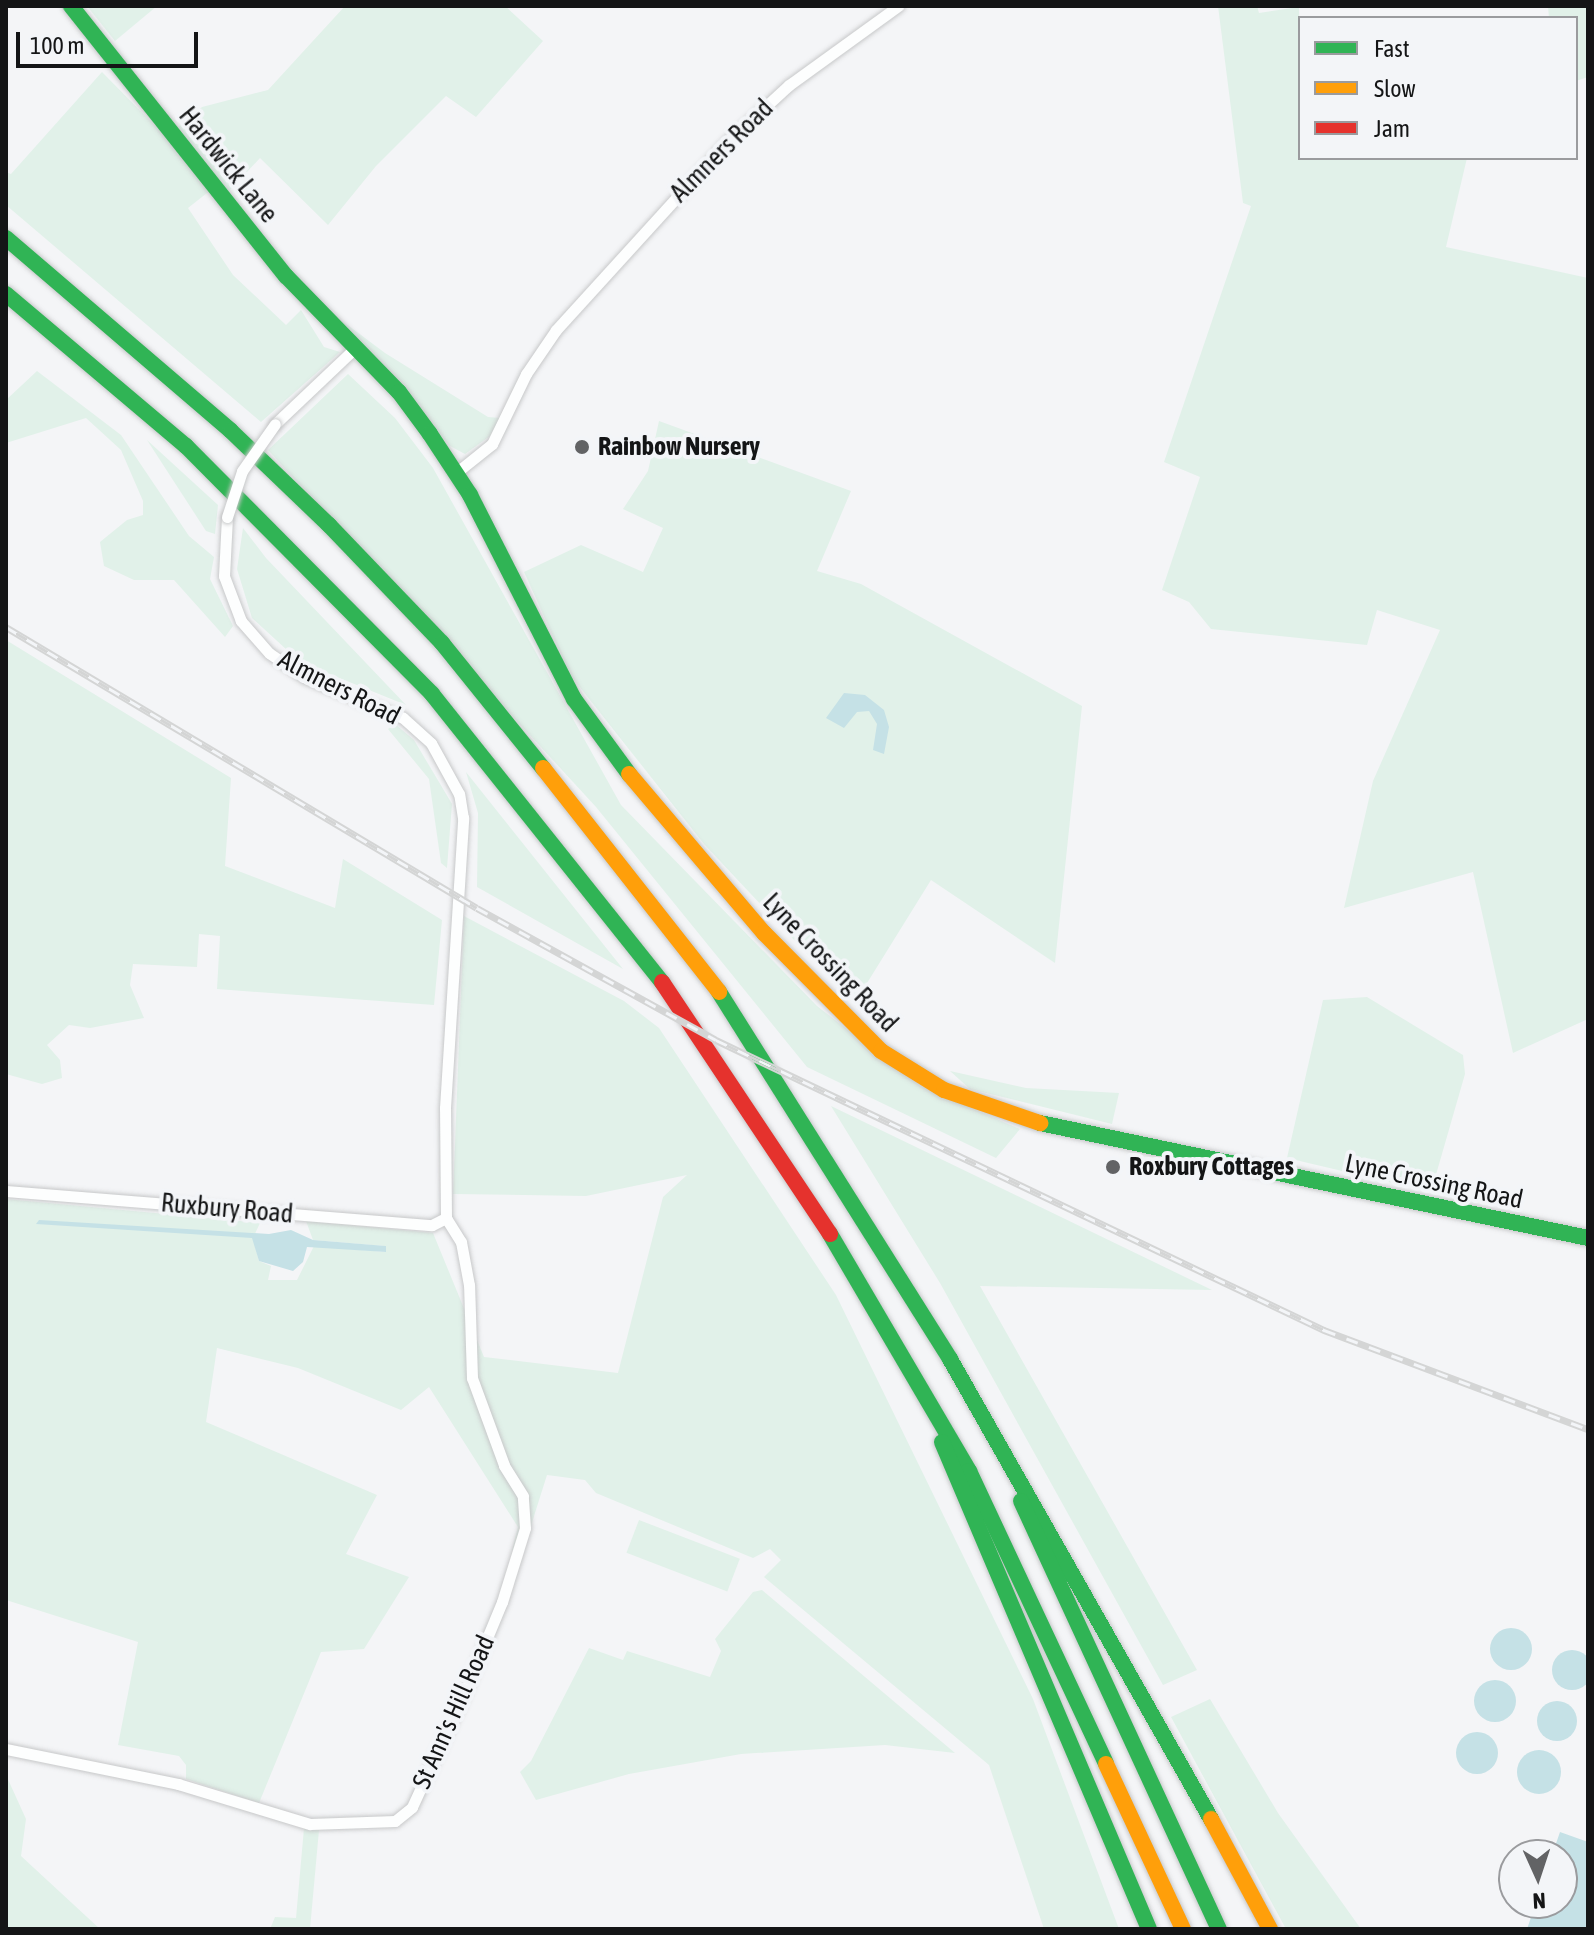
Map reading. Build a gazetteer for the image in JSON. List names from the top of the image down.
{
  "streets": {
    "main road": ["Hardwick Lane", "Lyne Crossing Road"],
    "street": ["Almners Road", "Ruxbury Road", "St Ann's Hill Road"]
  },
  "crossings": [
    ["Almners Road", "Hardwick Lane"],
    ["Almners Road", "Lyne Crossing Road"],
    ["Almners Road", "Ruxbury Road"],
    ["Almners Road", "St Ann's Hill Road"],
    ["Hardwick Lane", "Lyne Crossing Road"],
    ["Ruxbury Road", "St Ann's Hill Road"]
  ],
  "places": ["Rainbow Nursery", "Roxbury Cottages"],
  "legend": ["Fast", "Slow", "Jam"],
  "scale_bar": "100 m",
  "north": "bottom"
}
